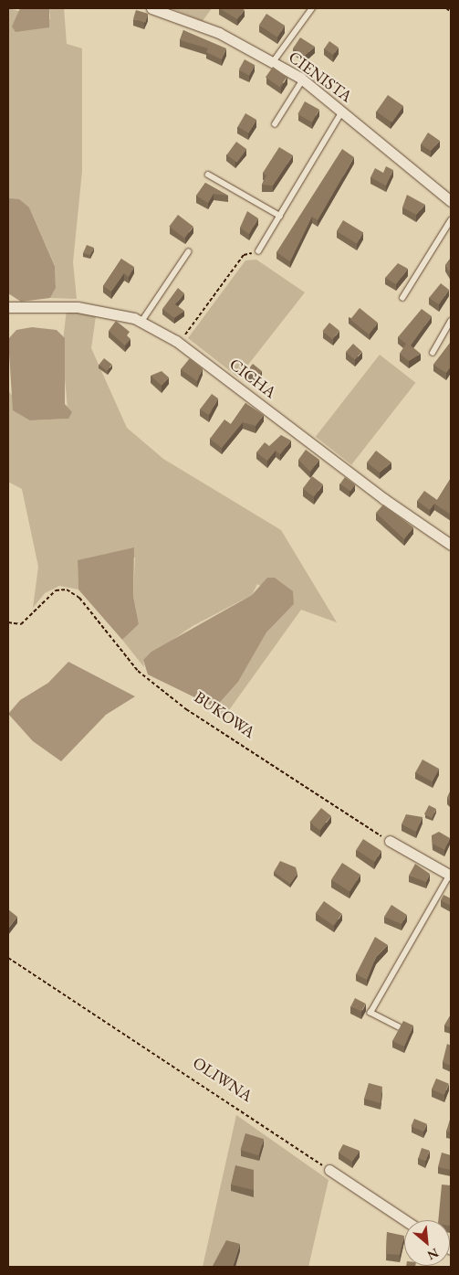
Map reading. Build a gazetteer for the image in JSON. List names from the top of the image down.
{
  "streets": {
    "street": ["CIENISTA", "CICHA"],
    "path": ["BUKOWA", "OLIWNA"]
  },
  "north": "bottom right"
}
